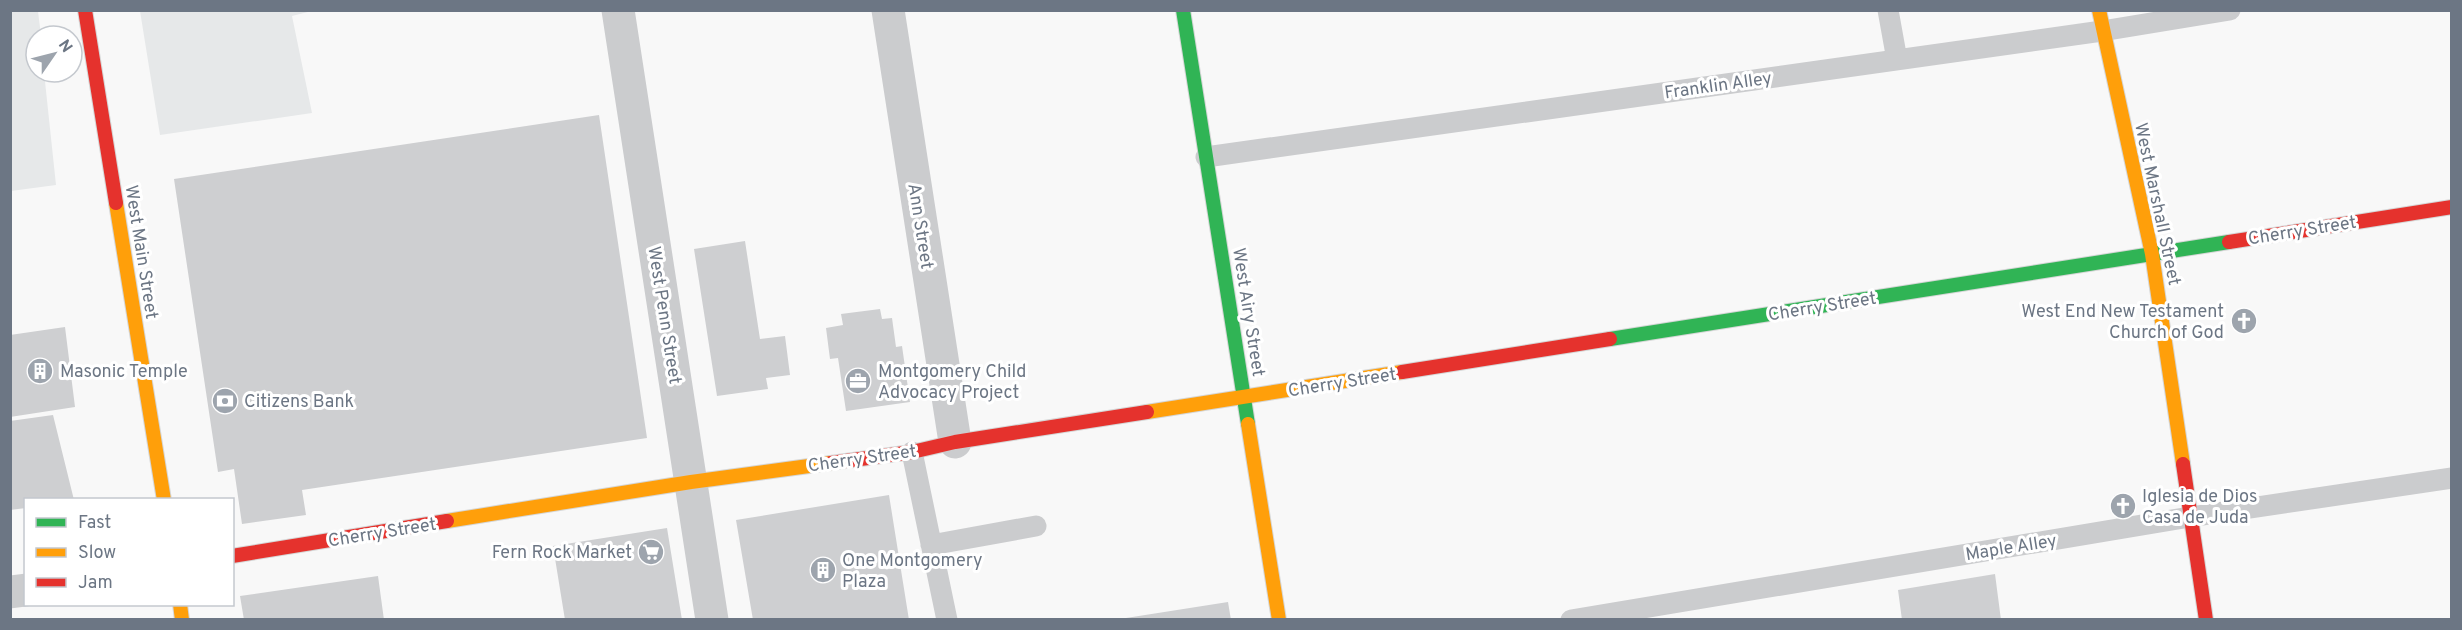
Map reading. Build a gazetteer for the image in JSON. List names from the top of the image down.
{
  "streets": {
    "street": [
      "West Marshall Street",
      "Ann Street",
      "Cherry Street",
      "West Main Street",
      "West Airy Street",
      "West Penn Street"
    ],
    "lane": ["Franklin Alley", "Maple Alley"]
  },
  "crossings": [
    ["Franklin Alley", "West Marshall Street"],
    ["Franklin Alley", "West Airy Street"],
    ["West Marshall Street", "Cherry Street"],
    ["West Marshall Street", "Maple Alley"],
    ["Ann Street", "Cherry Street"],
    ["Cherry Street", "West Airy Street"],
    ["Cherry Street", "West Penn Street"]
  ],
  "places": {
    "church": ["West End New Testament Church of God", "Iglesia de Dios Casa de Juda"],
    "building": ["Masonic Temple", "One Montgomery Plaza"],
    "office": ["Montgomery Child Advocacy Project"],
    "bank": ["Citizens Bank"],
    "supermarket": ["Fern Rock Market"]
  },
  "legend": ["Fast", "Slow", "Jam"],
  "north": "top right"
}
